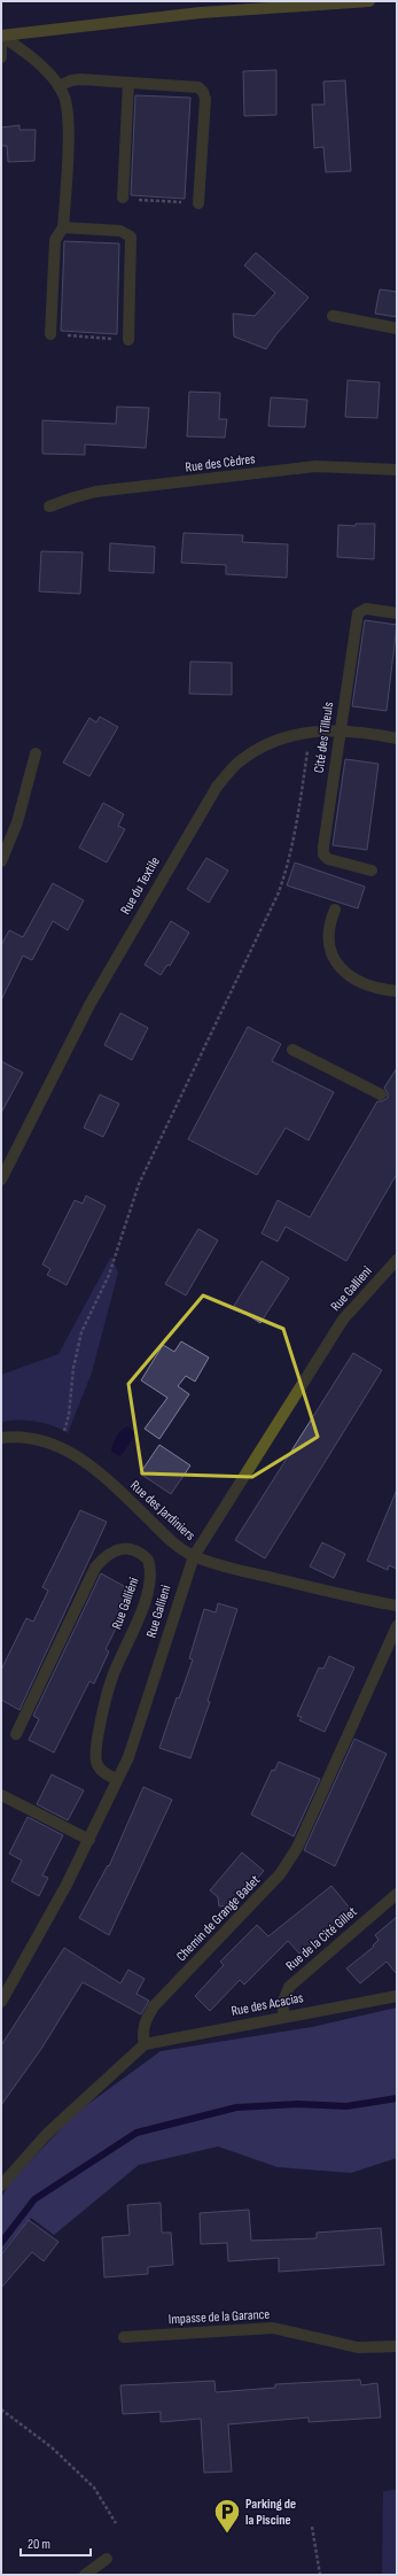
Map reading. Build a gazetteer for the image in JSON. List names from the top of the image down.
{
  "streets": {
    "street": [
      "Rue des Cèdres",
      "Cité des Tilleuls",
      "Rue du Textile",
      "Rue Gallieni",
      "Rue des Jardiniers",
      "Rue Galliéni",
      "Chemin de Grange Badet",
      "Rue de la Cité Gillet",
      "Rue des Acacias",
      "Impasse de la Garance"
    ]
  },
  "crossings": [
    ["Cité des Tilleuls", "Rue du Textile"],
    ["Rue Gallieni", "Rue des Jardiniers"],
    ["Rue Gallieni", "Rue Galliéni"],
    ["Chemin de Grange Badet", "Rue des Acacias"],
    ["Rue de la Cité Gillet", "Rue des Acacias"]
  ],
  "places": {
    "parking": ["Parking de la Piscine"]
  },
  "scale_bar": "20 m"
}
